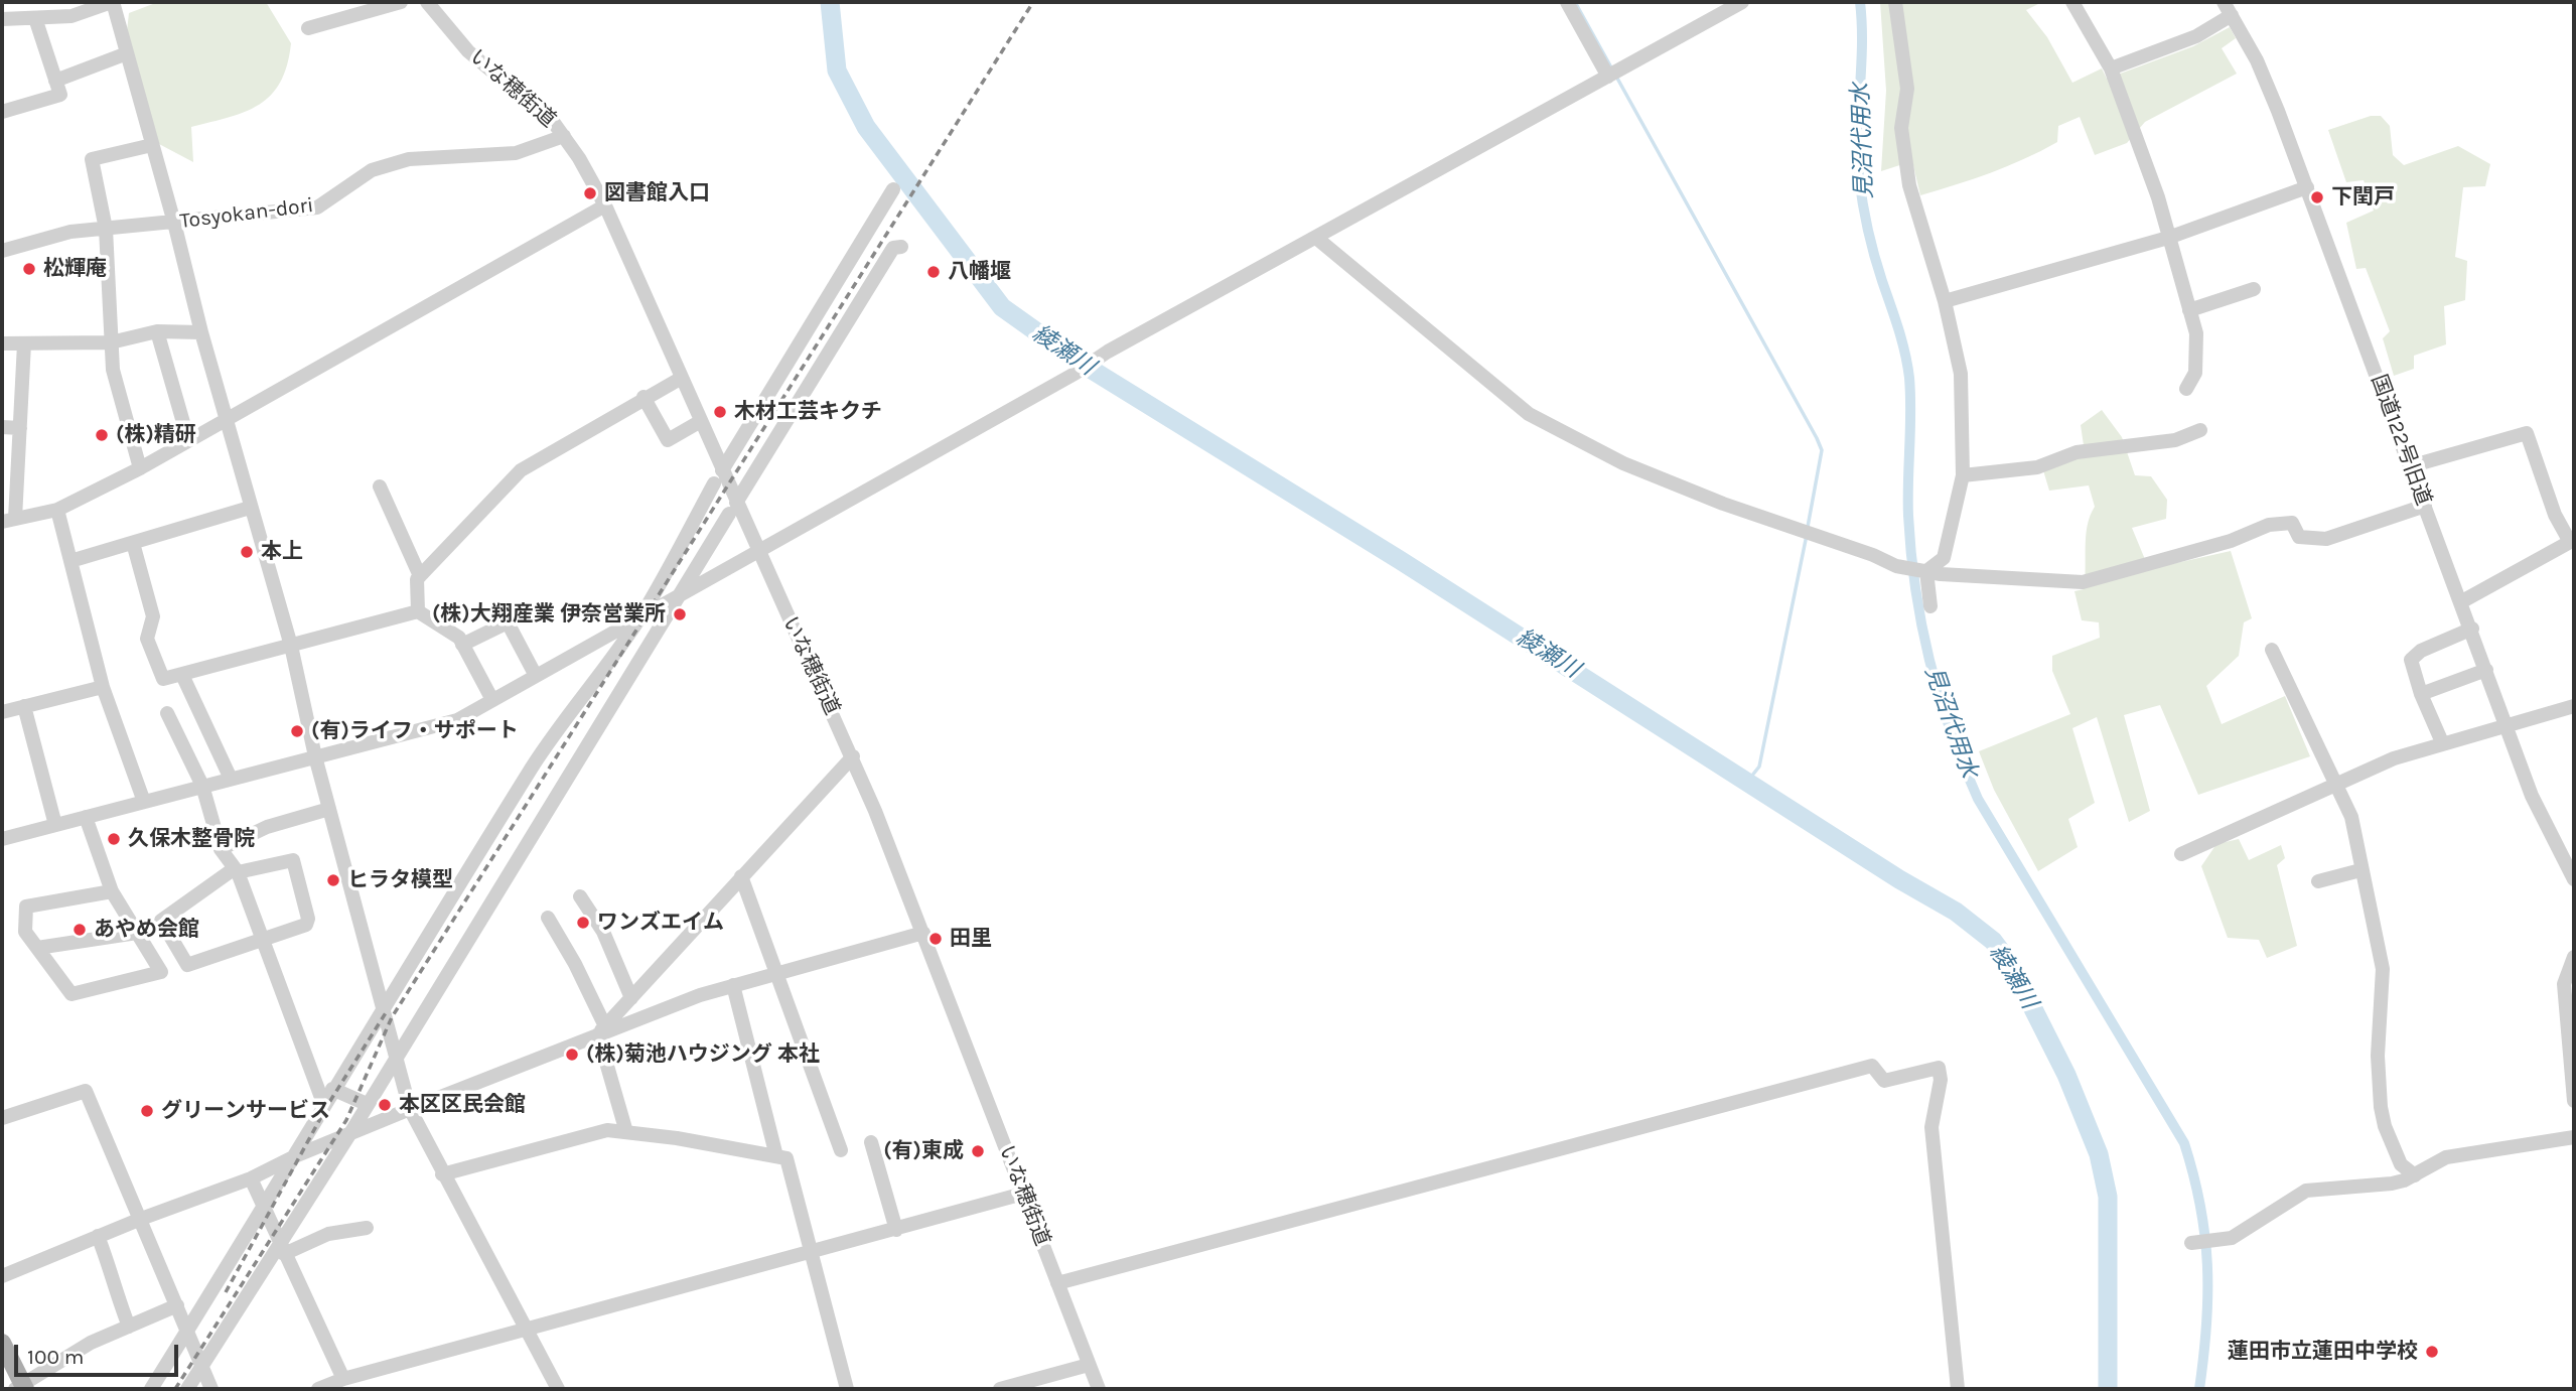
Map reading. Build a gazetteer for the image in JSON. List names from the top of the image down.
{
  "streets": {
    "street": ["いな穂街道", "Tosyokan-dori", "国道122号旧道"]
  },
  "crossings": [
    ["いな穂街道", "Tosyokan-dori"]
  ],
  "water": ["見沼代用水", "綾瀬川"],
  "places": [
    "図書館入口",
    "下閏戸",
    "松輝庵",
    "八幡堰",
    "木材工芸キクチ",
    "(株)精研",
    "本上",
    "(株)大翔産業 伊奈営業所",
    "(有)ライフ・サポート",
    "久保木整骨院",
    "ヒラタ模型",
    "ワンズエイム",
    "あやめ会館",
    "田里",
    "(株)菊池ハウジング 本社",
    "本区区民会館",
    "グリーンサービス",
    "(有)東成",
    "蓮田市立蓮田中学校"
  ],
  "scale_bar": "100 m"
}
